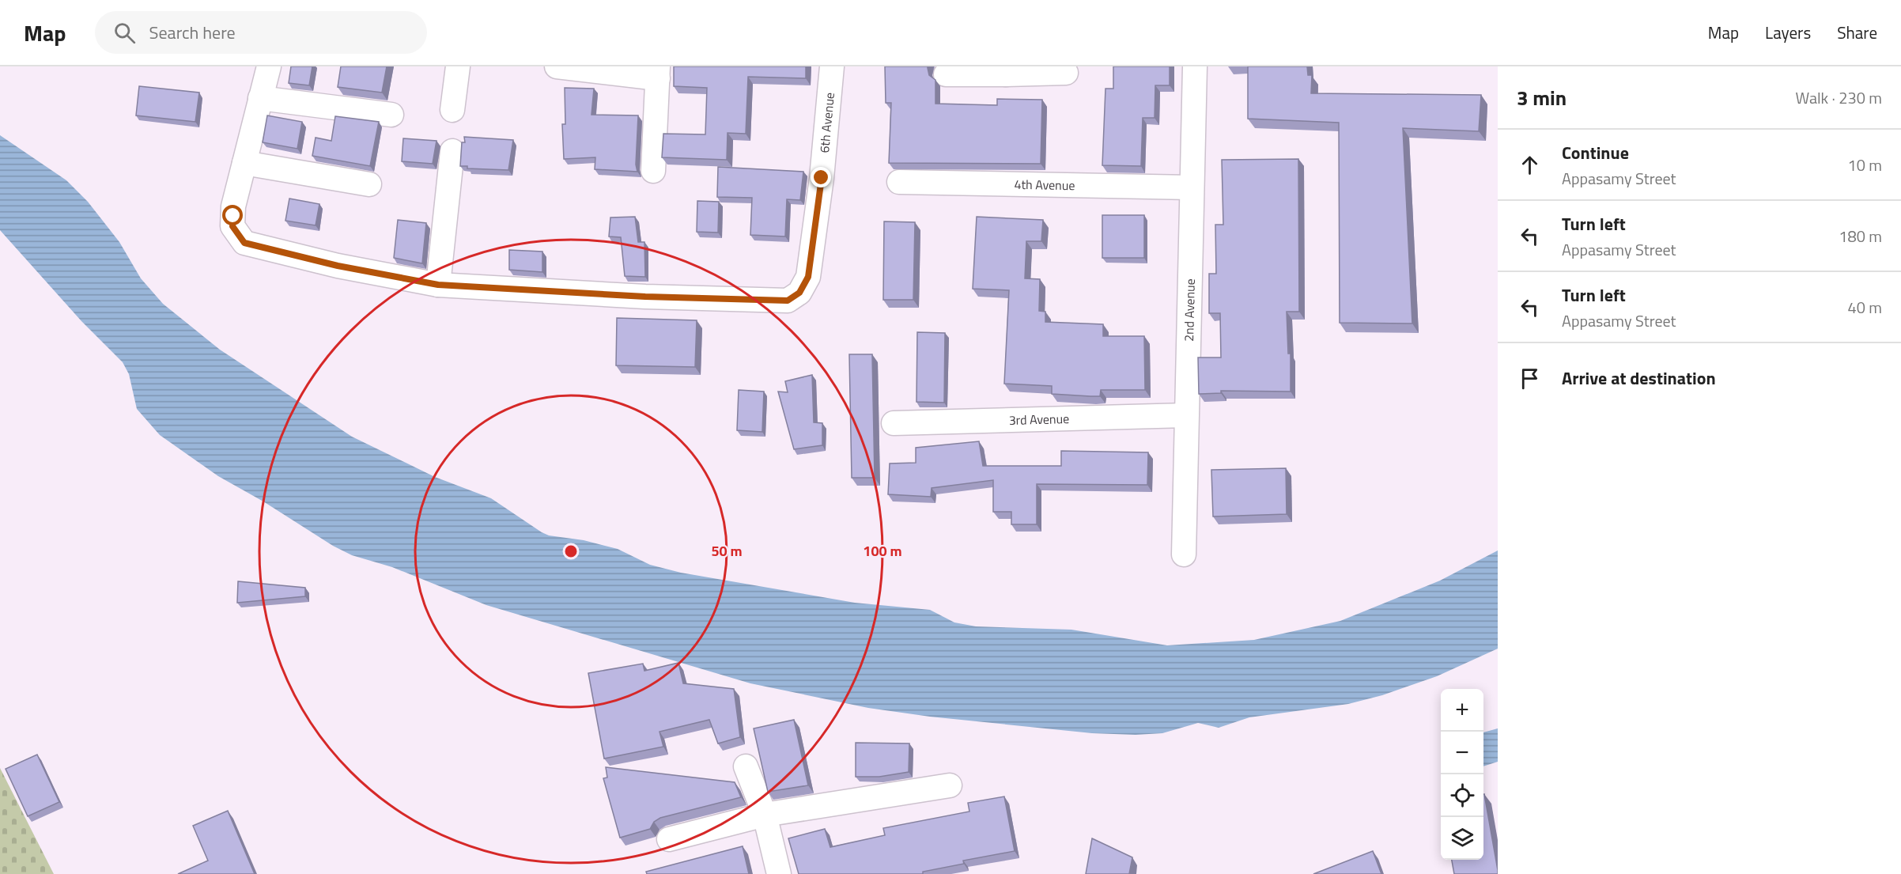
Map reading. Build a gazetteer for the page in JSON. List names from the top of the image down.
{
  "streets": {
    "street": [
      "6th Avenue",
      "4th Avenue",
      "2nd Avenue",
      "3rd Avenue"
    ]
  },
  "crossings": [
    ["4th Avenue", "2nd Avenue"],
    ["2nd Avenue", "3rd Avenue"]
  ],
  "page": {
    "header": "Map",
    "search": "Search here",
    "nav": ["Map", "Layers", "Share"],
    "heading": ["3 min", "Walk · 230 m"],
    "list": [
      ["Continue", "Appasamy Street", "10 m"],
      ["Turn left", "Appasamy Street", "180 m"],
      ["Turn left", "Appasamy Street", "40 m"],
      "Arrive at destination"
    ],
    "map_buttons": ["+", "−"]
  },
  "rings": ["50 m", "100 m"]
}
